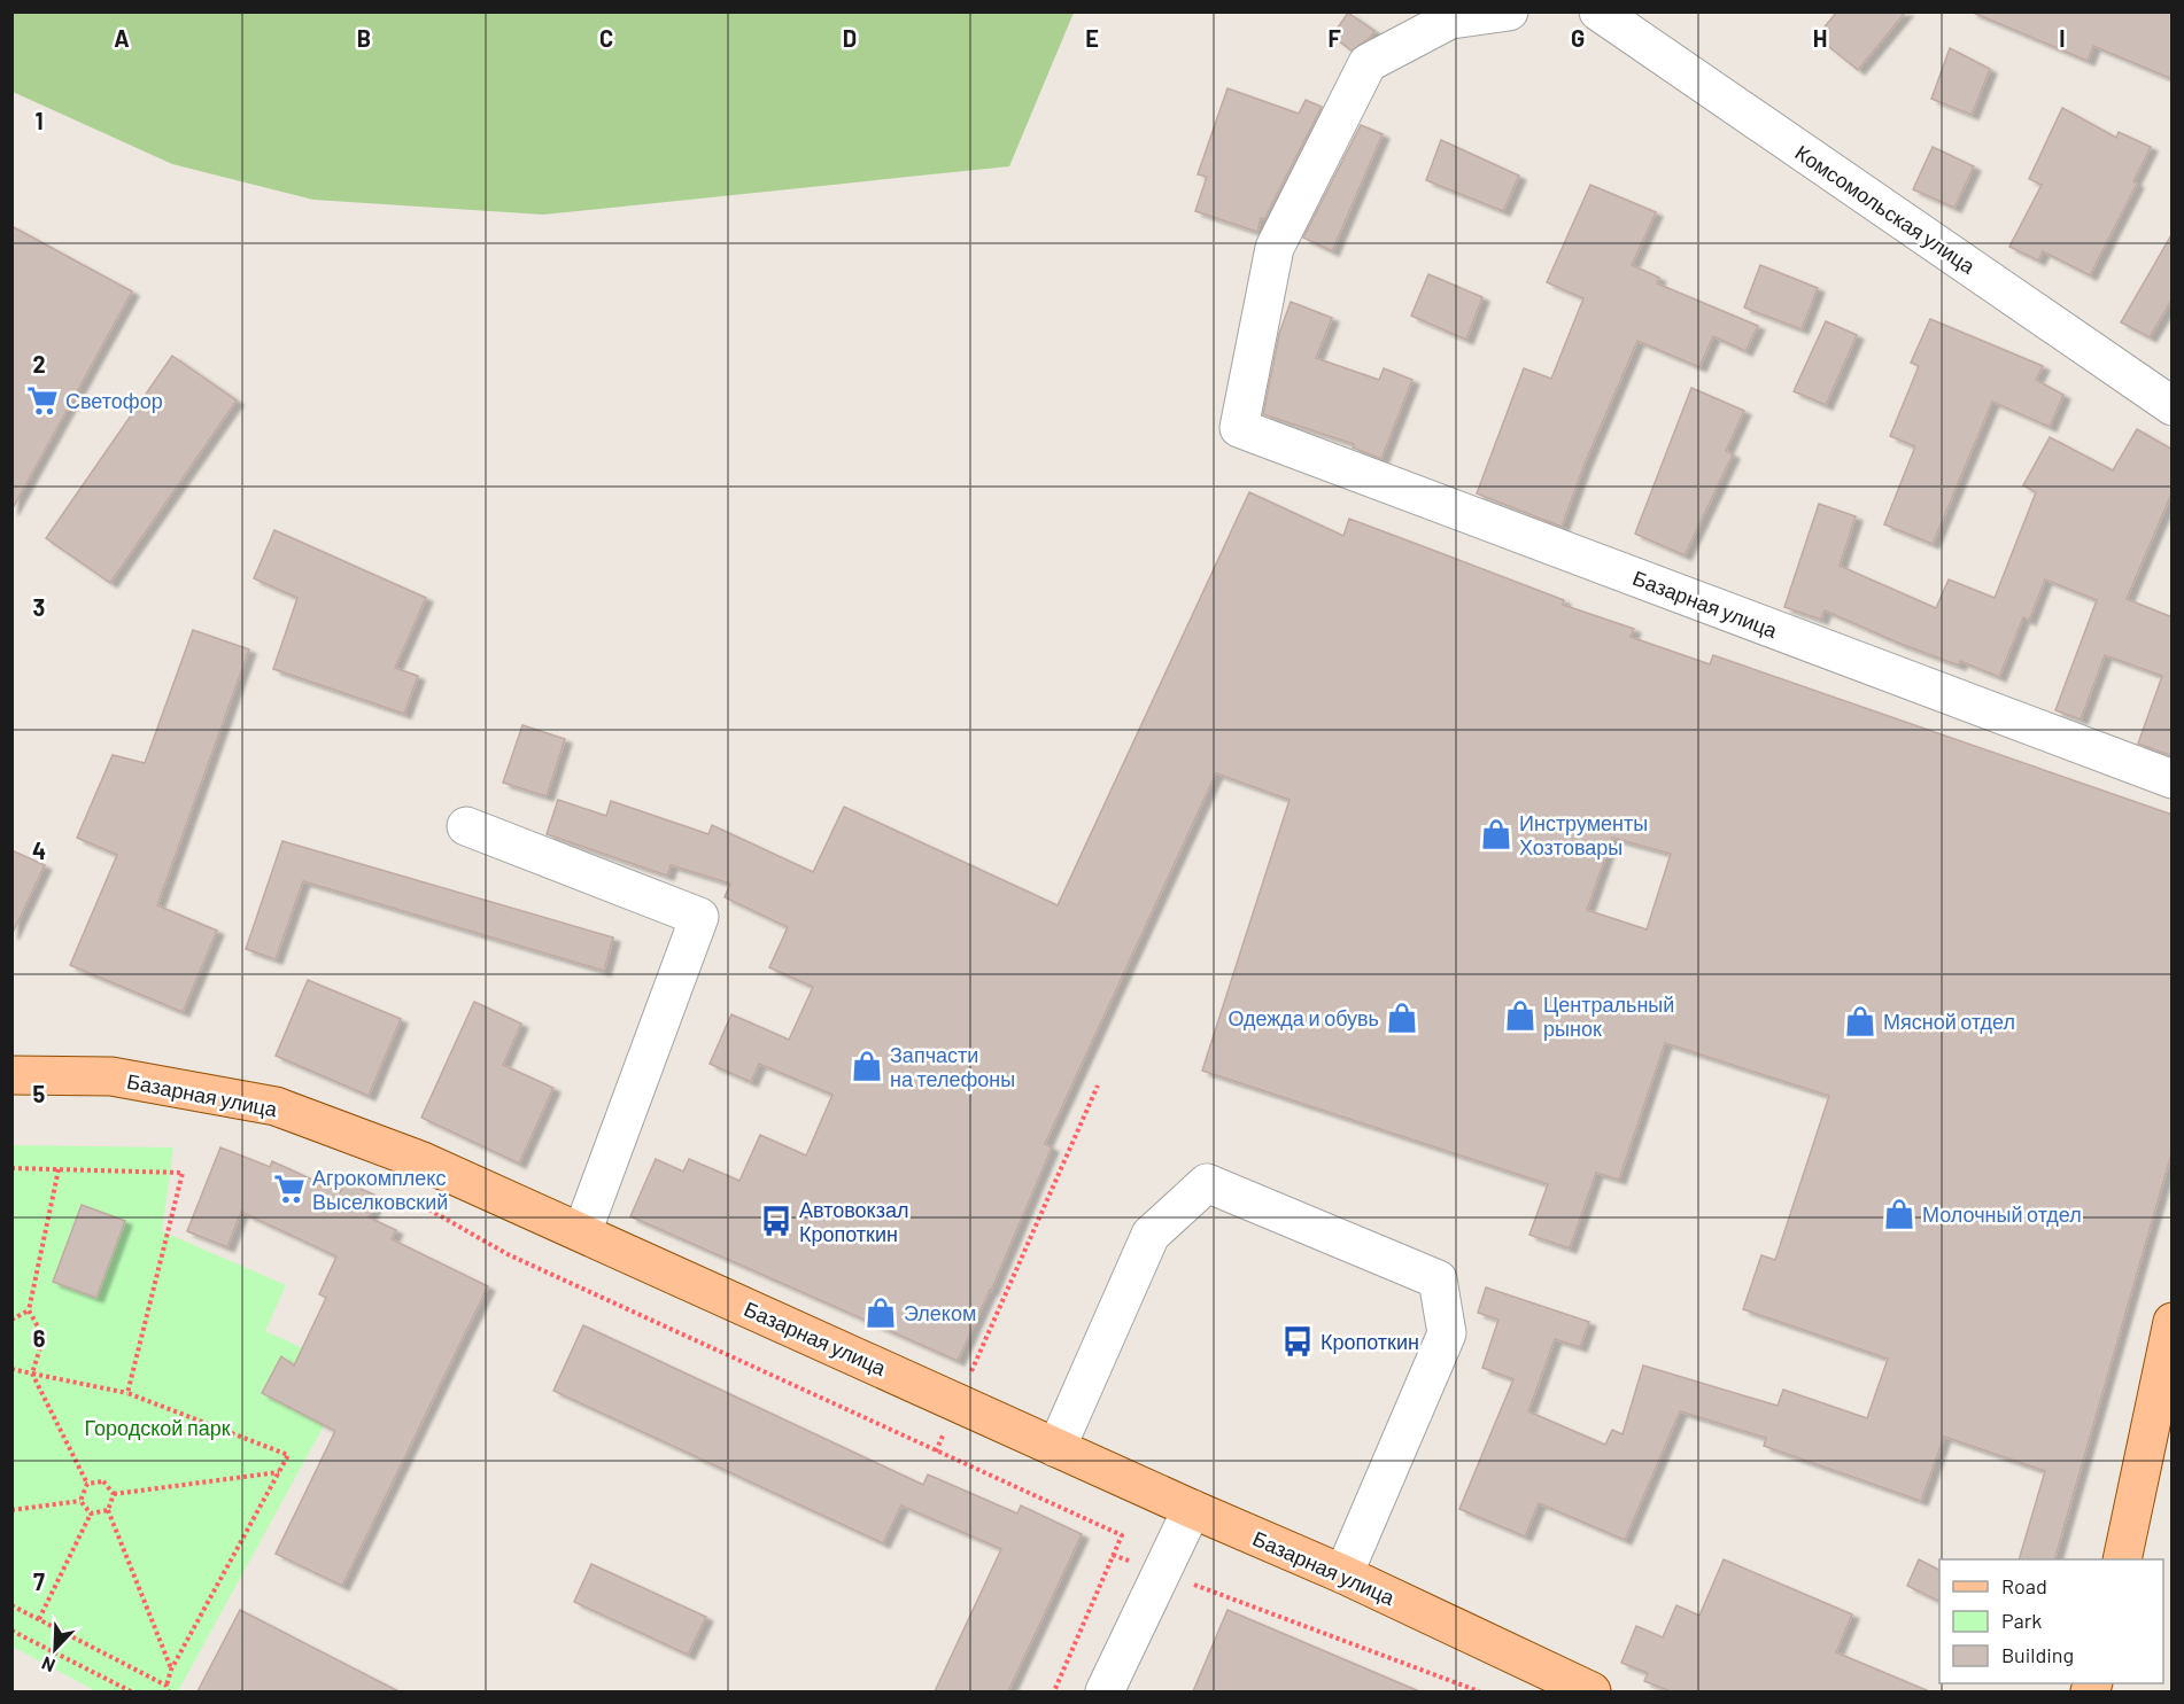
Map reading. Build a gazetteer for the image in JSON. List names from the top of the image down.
{
  "streets": {
    "main road": ["Базарная улица"],
    "street": ["Комсомольская улица"]
  },
  "parks": ["Городской парк"],
  "places": {
    "supermarket": ["Светофор", "Агрокомплекс Выселковский"],
    "shop": [
      "Инструменты Хозтовары",
      "Центральный рынок",
      "Одежда и обувь",
      "Мясной отдел",
      "Запчасти на телефоны",
      "Молочный отдел",
      "Элеком"
    ],
    "bus stop": ["Автовокзал Кропоткин", "Кропоткин"]
  },
  "legend": ["Road", "Park", "Building"],
  "north": "bottom left",
  "grid": {
    "columns": [
      "A",
      "B",
      "C",
      "D",
      "E",
      "F",
      "G",
      "H",
      "I"
    ],
    "rows": [
      "1",
      "2",
      "3",
      "4",
      "5",
      "6",
      "7"
    ]
  }
}
